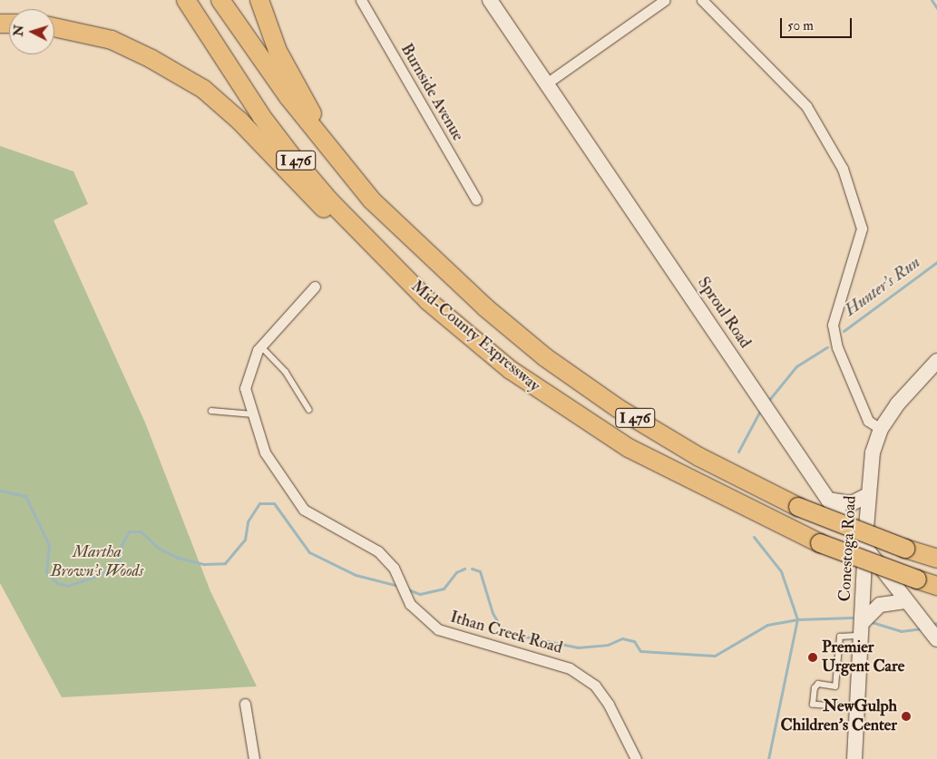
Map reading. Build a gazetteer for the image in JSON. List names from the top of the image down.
{
  "streets": {
    "highway": ["I 476", "Mid-County Expressway"],
    "main road": ["Sproul Road", "Conestoga Road"],
    "street": ["Burnside Avenue", "Ithan Creek Road"]
  },
  "crossings": [
    ["Sproul Road", "Conestoga Road"]
  ],
  "water": ["Hunter's Run"],
  "parks": ["Martha Brown's Woods"],
  "places": ["Premier Urgent Care", "NewGulph Children's Center"],
  "scale_bar": "50 m",
  "north": "left"
}
